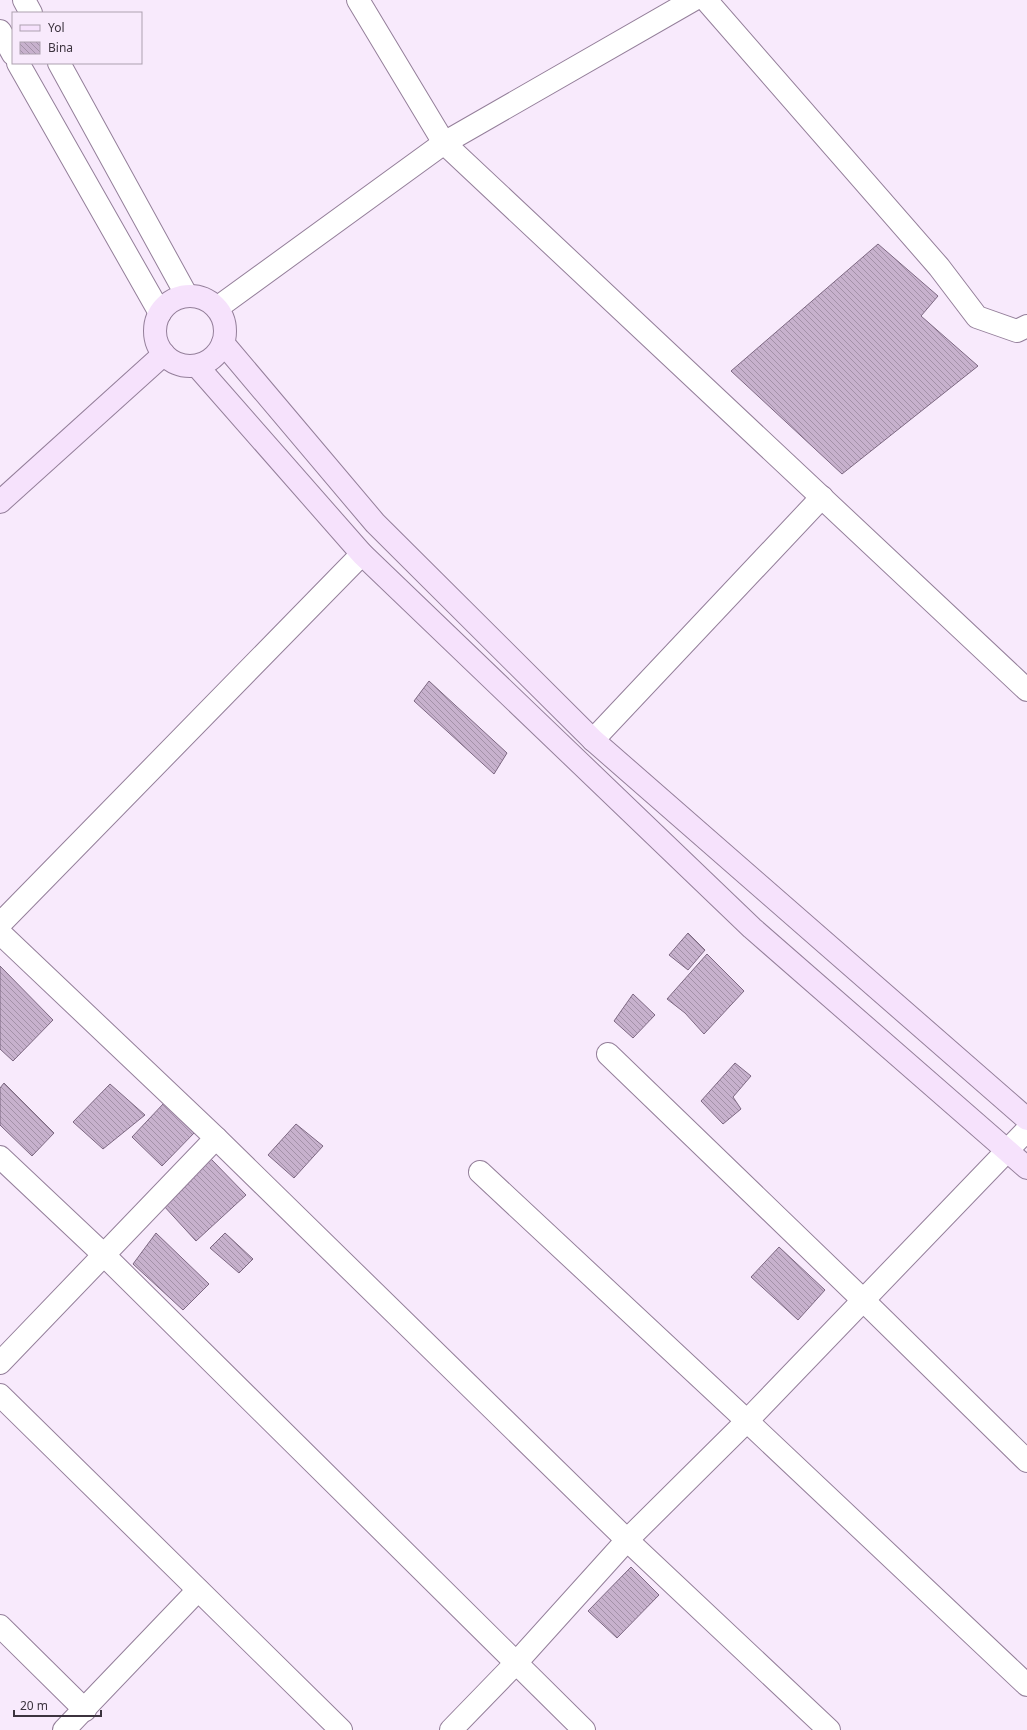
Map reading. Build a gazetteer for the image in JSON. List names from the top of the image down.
{
  "legend": ["Yol", "Bina"],
  "scale_bar": "20 m"
}
